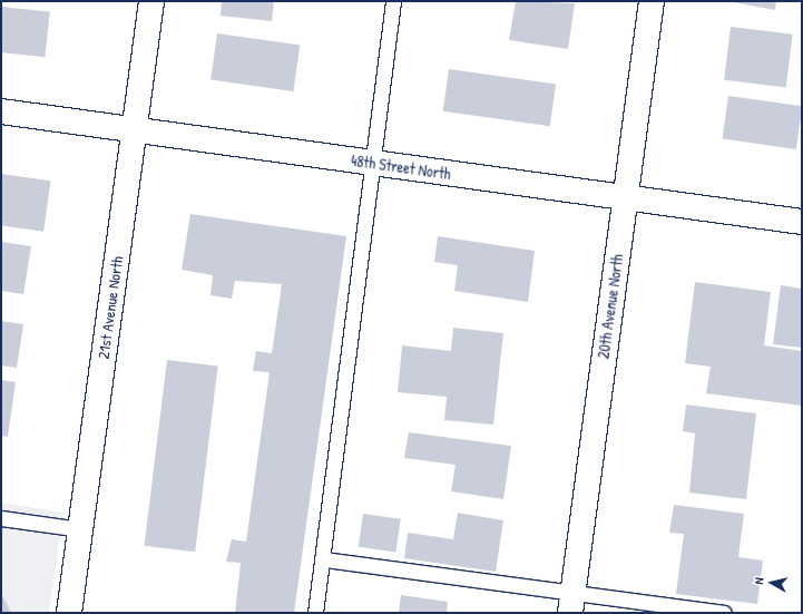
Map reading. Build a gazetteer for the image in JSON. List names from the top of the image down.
{
  "streets": {
    "street": ["48th Street North", "20th Avenue North", "21st Avenue North"]
  },
  "crossings": [
    ["48th Street North", "20th Avenue North"],
    ["48th Street North", "21st Avenue North"]
  ],
  "north": "left"
}
